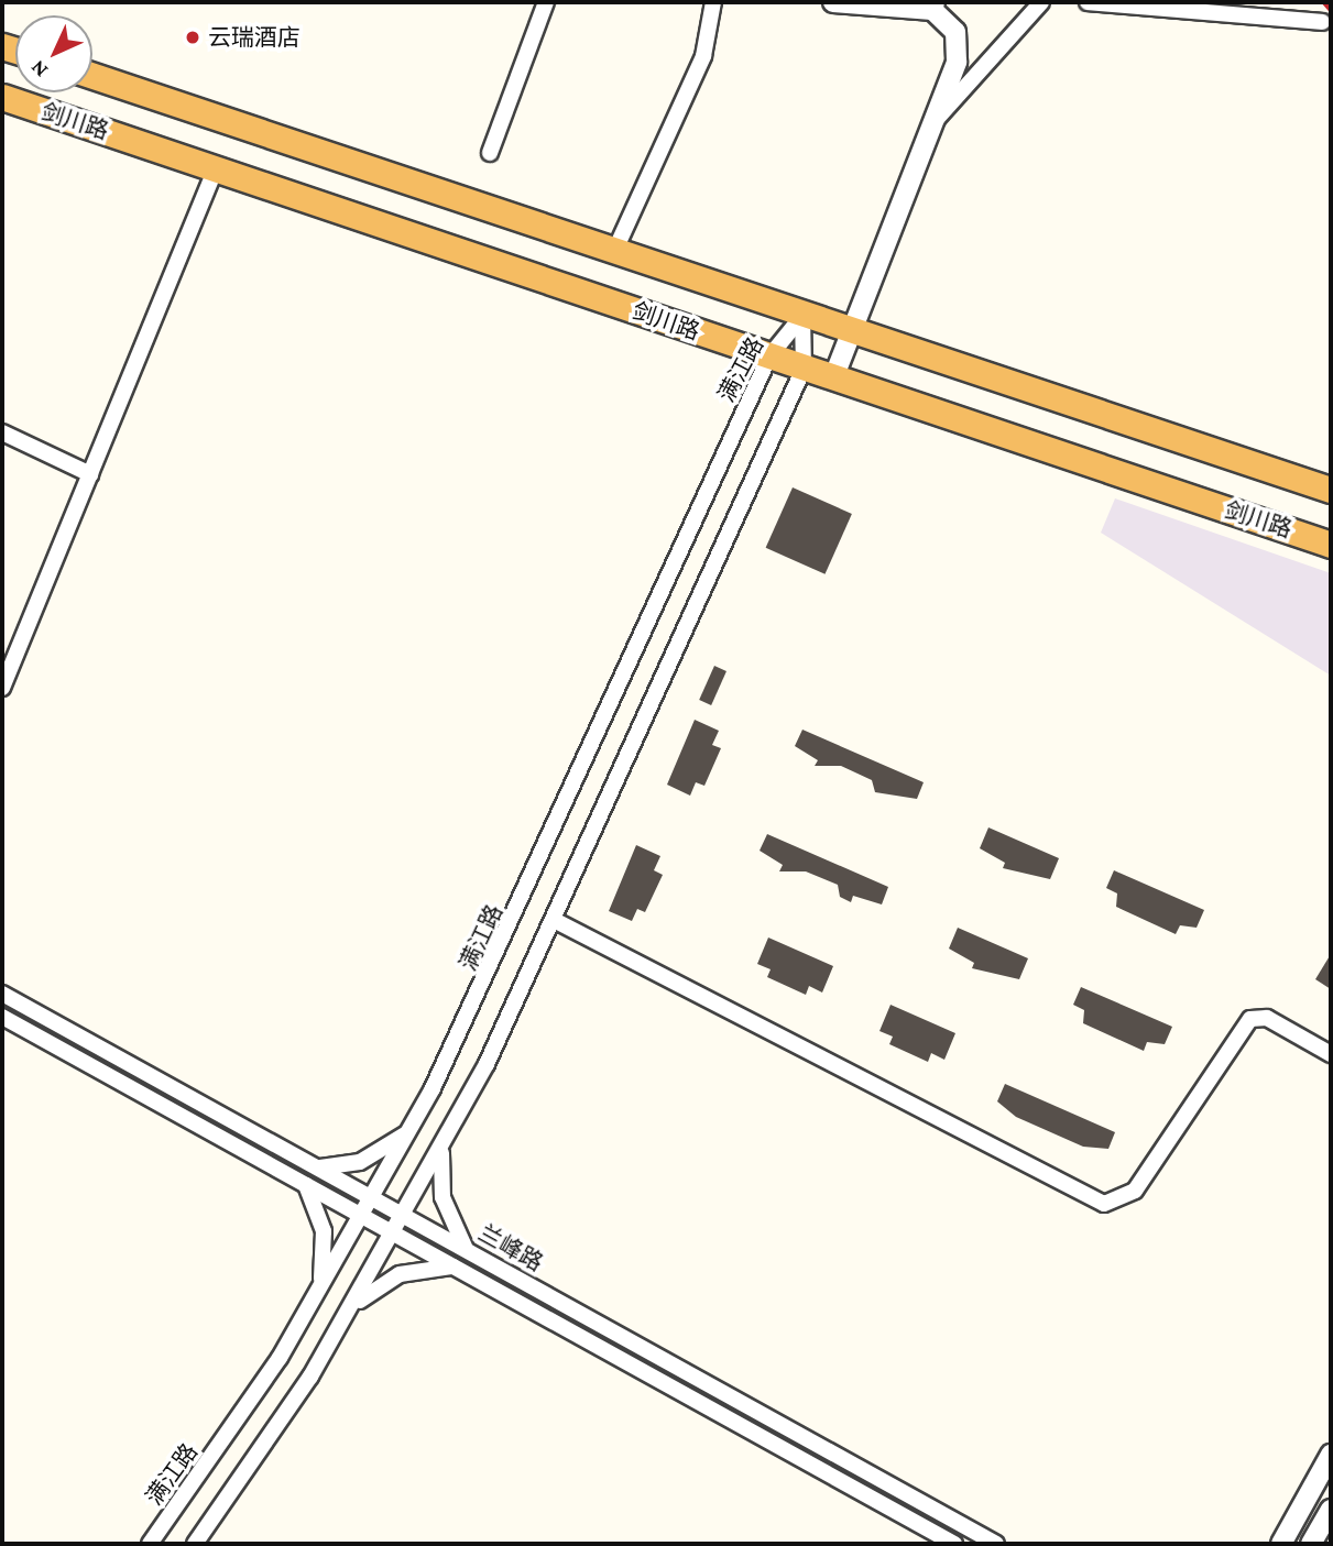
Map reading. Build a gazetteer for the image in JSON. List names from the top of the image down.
{
  "streets": {
    "highway": ["剑川路"],
    "street": ["满江路", "兰峰路"]
  },
  "crossings": [
    ["剑川路", "满江路"],
    ["满江路", "兰峰路"]
  ],
  "places": ["云瑞酒店"],
  "north": "bottom left"
}
